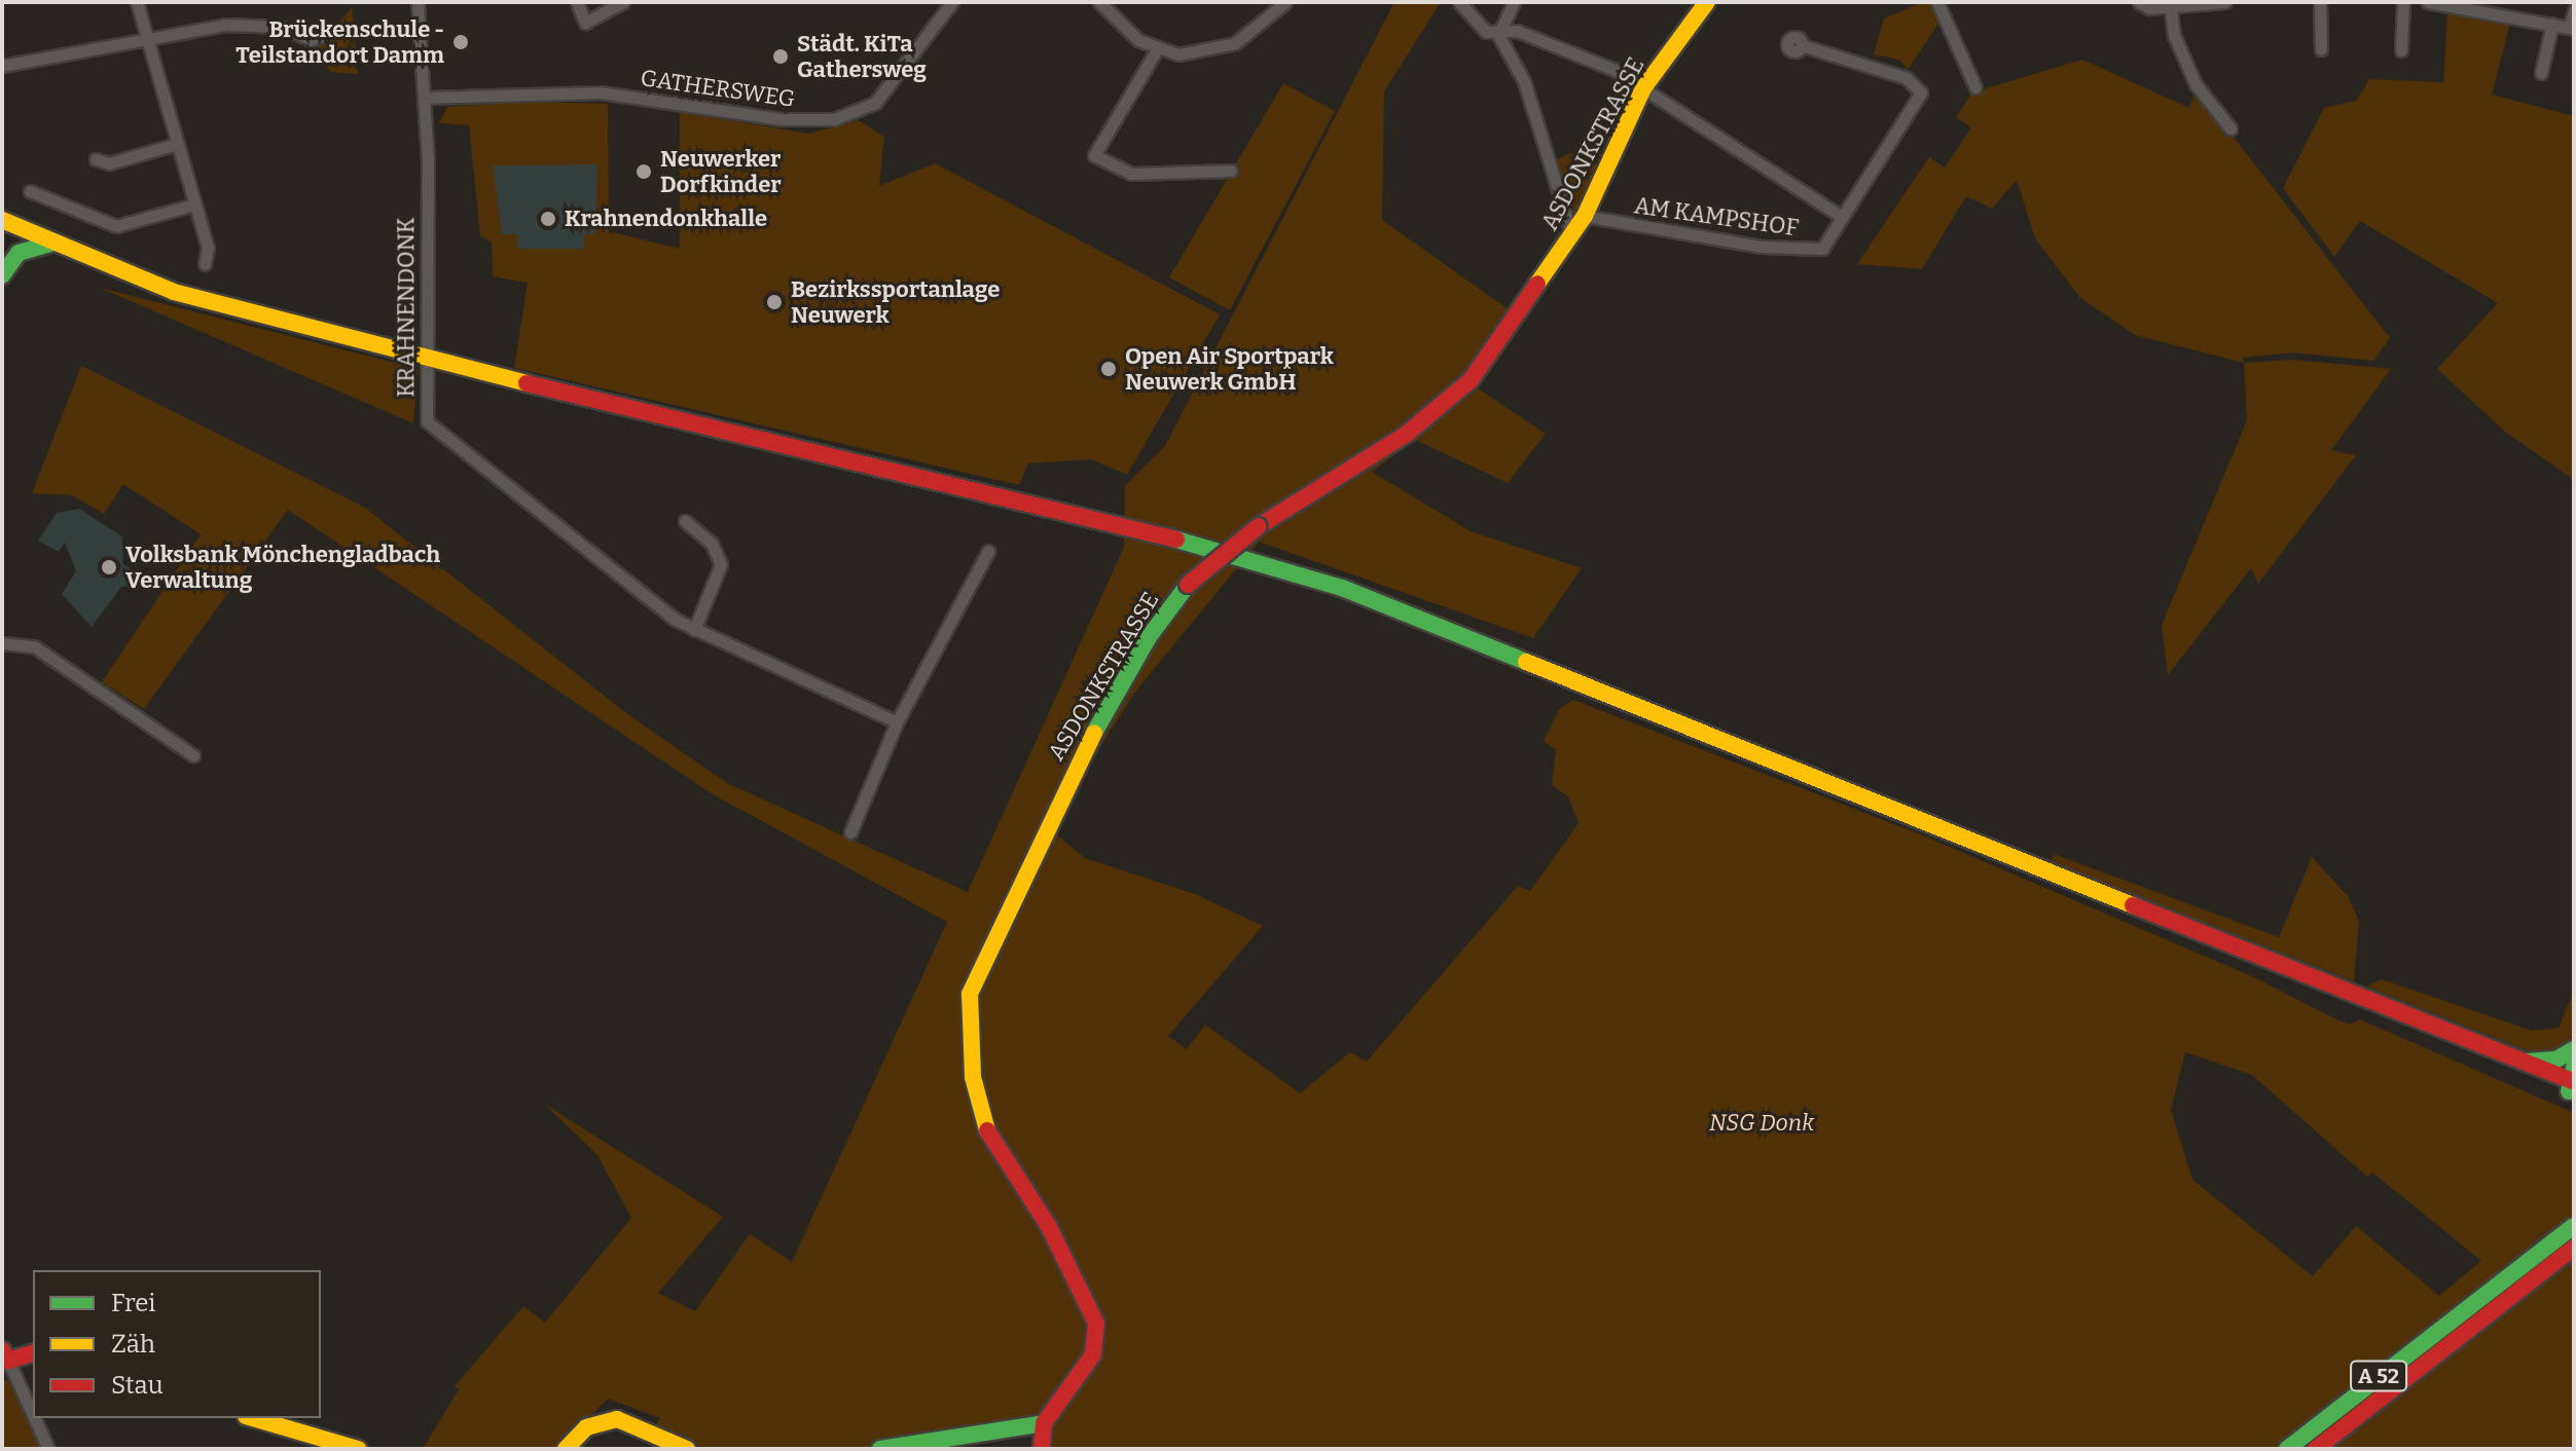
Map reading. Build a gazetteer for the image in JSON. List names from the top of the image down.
{
  "streets": {
    "main road": ["ASDONKSTRASSE", "A 52"],
    "street": ["GATHERSWEG", "AM KAMPSHOF", "KRAHNENDONK"]
  },
  "crossings": [
    ["GATHERSWEG", "KRAHNENDONK"],
    ["ASDONKSTRASSE", "AM KAMPSHOF"]
  ],
  "parks": ["NSG Donk"],
  "places": [
    "Brückenschule - Teilstandort Damm",
    "Städt. KiTa Gathersweg",
    "Neuwerker Dorfkinder",
    "Krahnendonkhalle",
    "Bezirkssportanlage Neuwerk",
    "Open Air Sportpark Neuwerk GmbH",
    "Volksbank Mönchengladbach Verwaltung"
  ],
  "legend": ["Frei", "Zäh", "Stau"]
}
